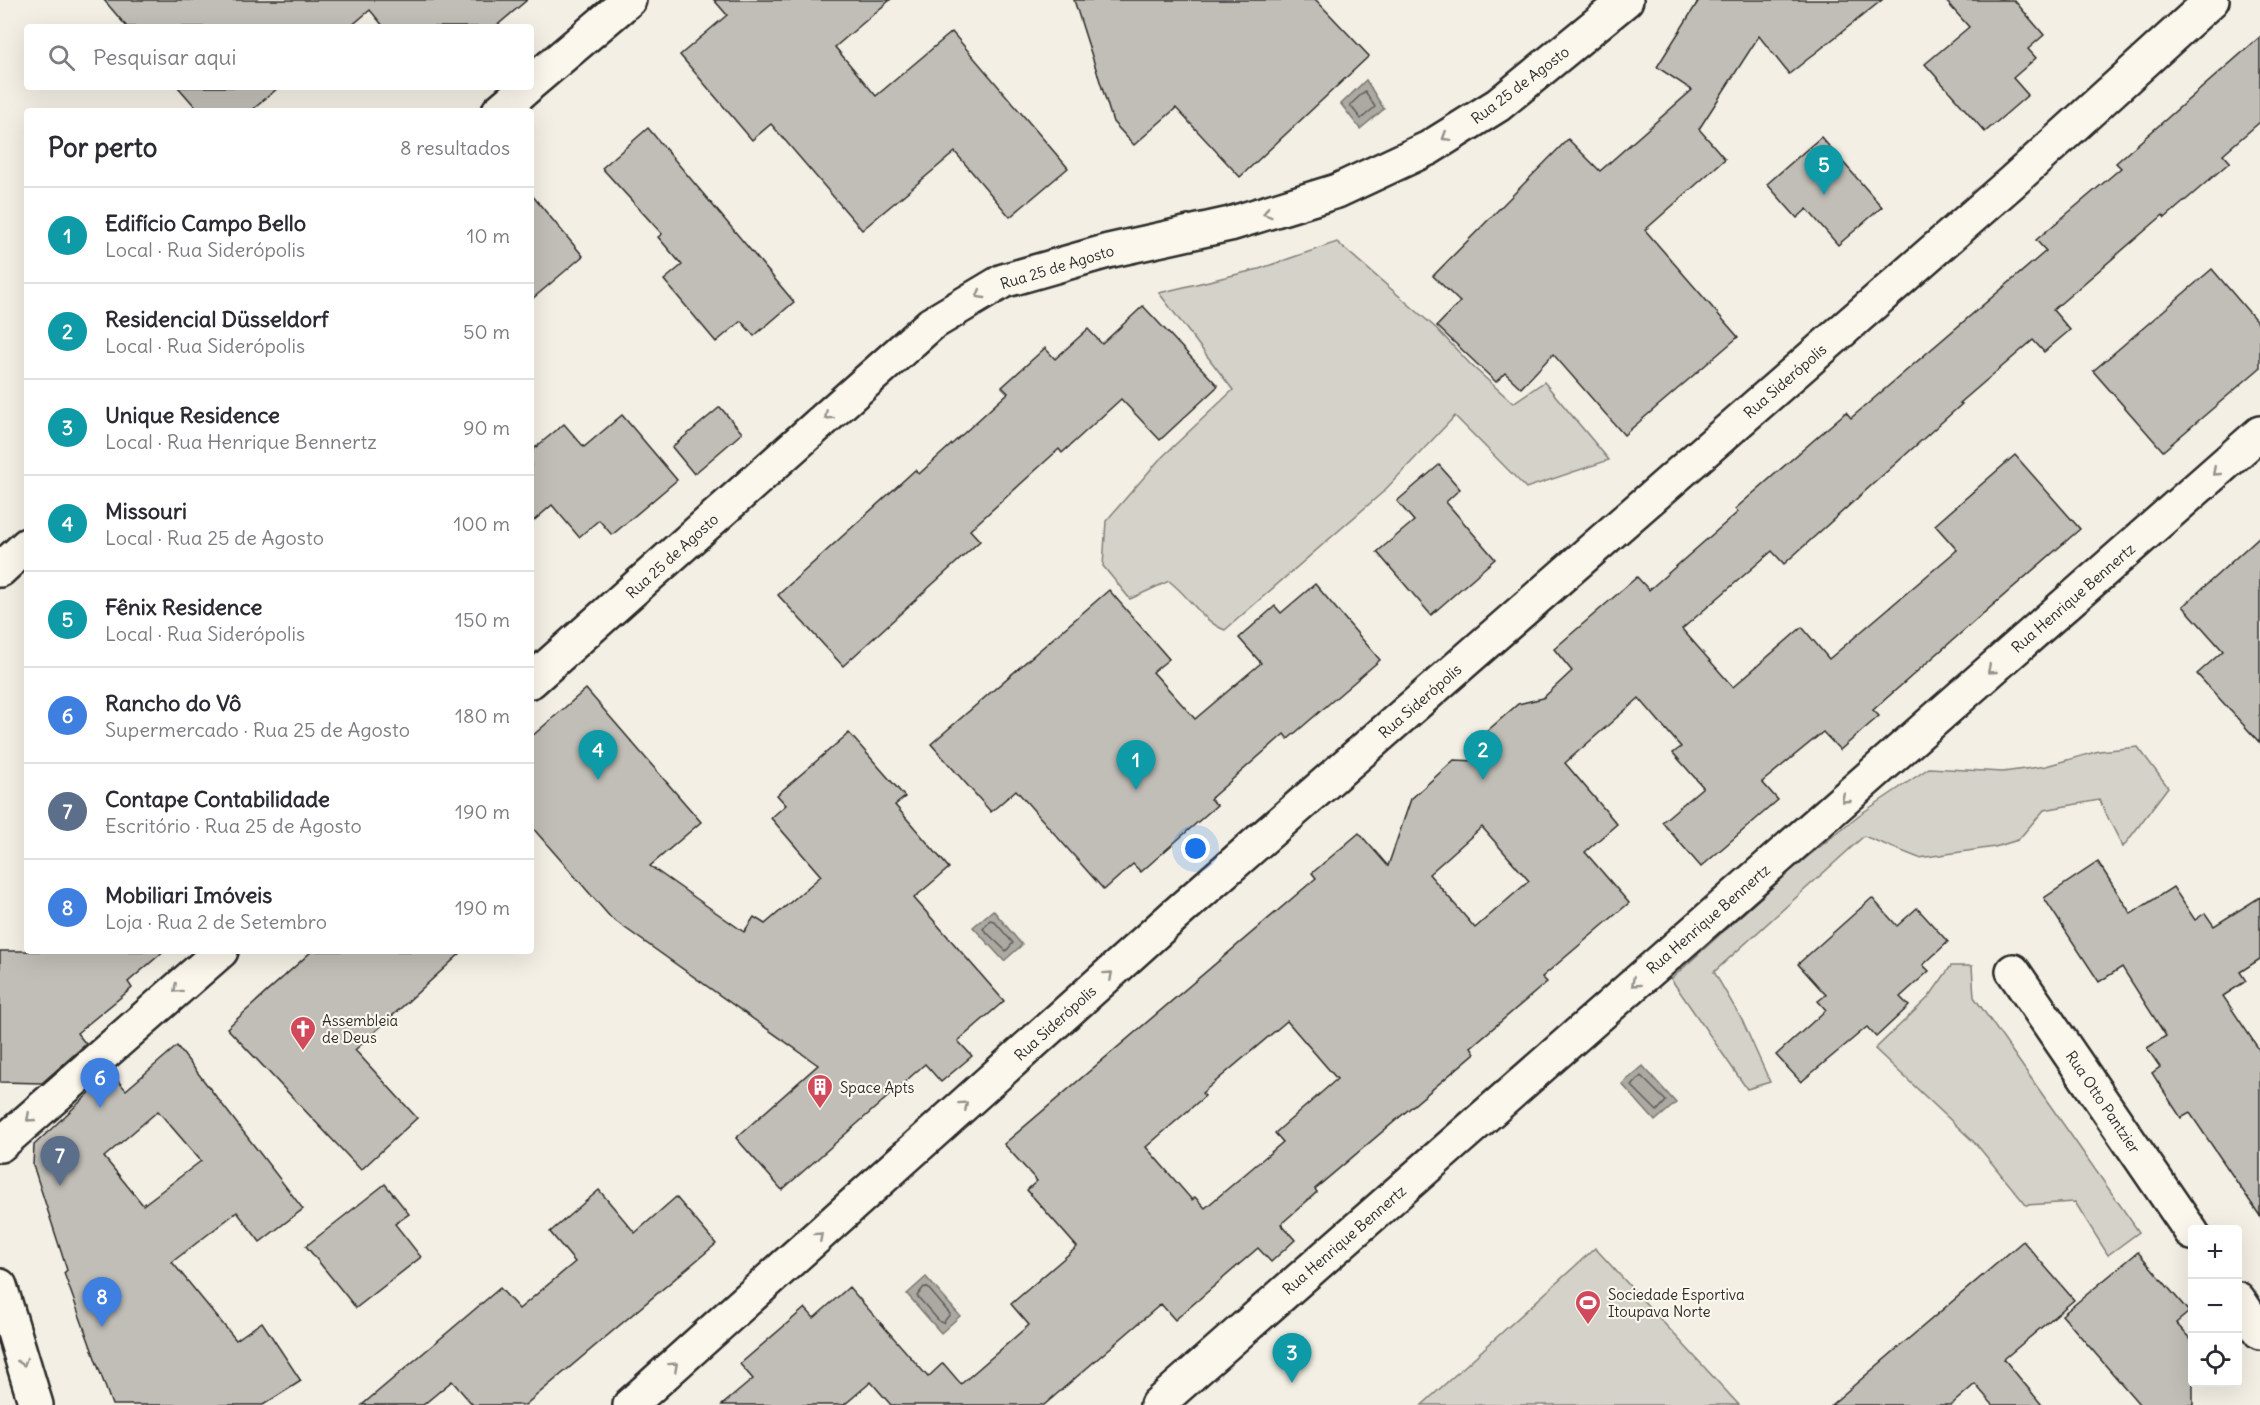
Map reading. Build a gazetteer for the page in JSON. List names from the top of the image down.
{
  "streets": {
    "street": [
      "Rua 25 de Agosto",
      "Rua Siderópolis",
      "Rua Henrique Bennertz",
      "Rua Otto Pantzier"
    ]
  },
  "one_way": ["Rua 25 de Agosto", "Rua Siderópolis", "Rua Henrique Bennertz"],
  "places": {
    "church": ["Assembleia de Deus"],
    "building": ["Space Apts"],
    "sports": ["Sociedade Esportiva Itoupava Norte"]
  },
  "page": {
    "search": "Pesquisar aqui",
    "heading": ["Por perto", "8 resultados"],
    "pins": [
      "5",
      "2",
      "4",
      "1",
      "6",
      "7",
      "8",
      "3"
    ],
    "list": [
      {
        "mark": "1",
        "name": "Edifício Campo Bello",
        "note": "Local · Rua Siderópolis",
        "value": "10 m"
      },
      {
        "mark": "2",
        "name": "Residencial Düsseldorf",
        "note": "Local · Rua Siderópolis",
        "value": "50 m"
      },
      {
        "mark": "3",
        "name": "Unique Residence",
        "note": "Local · Rua Henrique Bennertz",
        "value": "90 m"
      },
      {
        "mark": "4",
        "name": "Missouri",
        "note": "Local · Rua 25 de Agosto",
        "value": "100 m"
      },
      {
        "mark": "5",
        "name": "Fênix Residence",
        "note": "Local · Rua Siderópolis",
        "value": "150 m"
      },
      {
        "mark": "6",
        "name": "Rancho do Vô",
        "note": "Supermercado · Rua 25 de Agosto",
        "value": "180 m"
      },
      {
        "mark": "7",
        "name": "Contape Contabilidade",
        "note": "Escritório · Rua 25 de Agosto",
        "value": "190 m"
      },
      {
        "mark": "8",
        "name": "Mobiliari Imóveis",
        "note": "Loja · Rua 2 de Setembro",
        "value": "190 m"
      }
    ],
    "map_buttons": ["+", "−"]
  }
}
